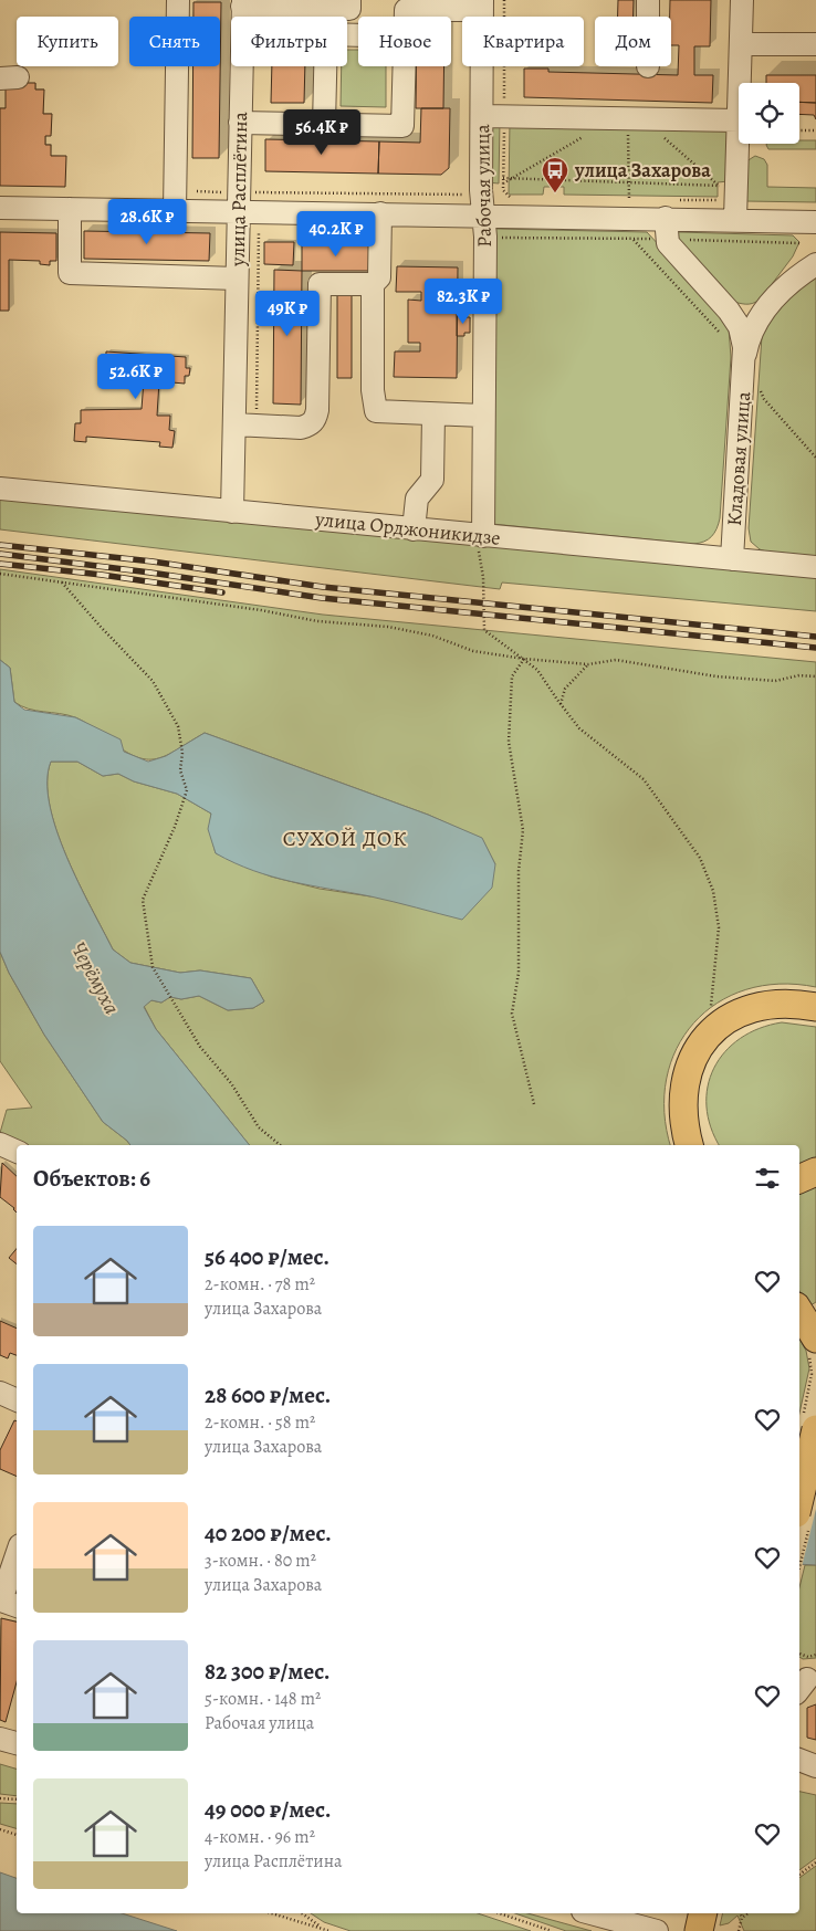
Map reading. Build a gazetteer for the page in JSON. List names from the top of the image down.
{
  "streets": {
    "street": [
      "Рабочая улица",
      "улица Расплётина",
      "Кладовая улица",
      "улица Орджоникидзе"
    ]
  },
  "crossings": [
    ["Рабочая улица", "улица Орджоникидзе"],
    ["улица Расплётина", "улица Орджоникидзе"],
    ["Кладовая улица", "улица Орджоникидзе"]
  ],
  "districts": ["СУХОЙ ДОК"],
  "water": ["Черёмуха"],
  "places": {
    "bus stop": ["улица Захарова"]
  },
  "page": {
    "chip": [
      "Купить",
      "Снять",
      "Фильтры",
      "Новое",
      "Квартира",
      "Дом"
    ],
    "price": [
      "56.4K ₽",
      "28.6K ₽",
      "40.2K ₽",
      "82.3K ₽",
      "49K ₽",
      "52.6K ₽"
    ],
    "heading": "Объектов: 6",
    "list": [
      {
        "name": "56 400 ₽/мес.",
        "note": "2-комн. · 78 m² · улица Захарова"
      },
      {
        "name": "28 600 ₽/мес.",
        "note": "2-комн. · 58 m² · улица Захарова"
      },
      {
        "name": "40 200 ₽/мес.",
        "note": "3-комн. · 80 m² · улица Захарова"
      },
      {
        "name": "82 300 ₽/мес.",
        "note": "5-комн. · 148 m² · Рабочая улица"
      },
      {
        "name": "49 000 ₽/мес.",
        "note": "4-комн. · 96 m² · улица Расплётина"
      }
    ]
  }
}
